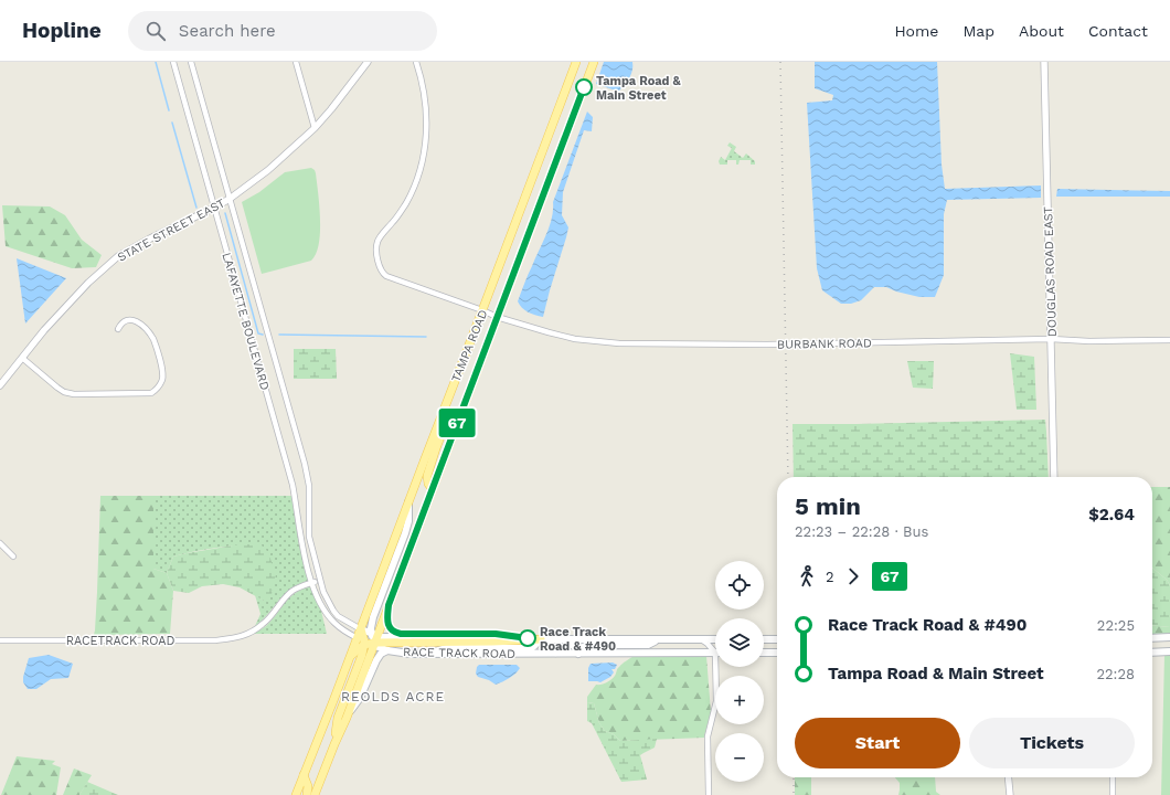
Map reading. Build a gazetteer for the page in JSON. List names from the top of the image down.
{
  "streets": {
    "main road": ["TAMPA ROAD", "RACE TRACK ROAD"],
    "street": [
      "STATE STREET EAST",
      "DOUGLAS ROAD EAST",
      "LAFAYETTE BOULEVARD",
      "BURBANK ROAD",
      "RACETRACK ROAD"
    ]
  },
  "crossings": [
    ["STATE STREET EAST", "LAFAYETTE BOULEVARD"],
    ["DOUGLAS ROAD EAST", "BURBANK ROAD"],
    ["LAFAYETTE BOULEVARD", "TAMPA ROAD"],
    ["LAFAYETTE BOULEVARD", "RACETRACK ROAD"],
    ["LAFAYETTE BOULEVARD", "RACE TRACK ROAD"],
    ["BURBANK ROAD", "TAMPA ROAD"],
    ["TAMPA ROAD", "RACE TRACK ROAD"]
  ],
  "districts": ["REOLDS ACRE"],
  "places": ["Tampa Road & Main Street", "Race Track Road & #490"],
  "lines": ["bus line 67"],
  "page": {
    "header": "Hopline",
    "search": "Search here",
    "nav": [
      "Home",
      "Map",
      "About",
      "Contact"
    ],
    "on_map": "67",
    "heading": ["5 min", "22:23 – 22:28 · Bus", "$2.64"],
    "legs": ["2", "67"],
    "map_buttons": ["+", "−"],
    "list": [
      {
        "name": "Race Track Road & #490",
        "value": "22:25"
      },
      {
        "name": "Tampa Road & Main Street",
        "value": "22:28"
      }
    ],
    "buttons": ["Start", "Tickets"]
  }
}
